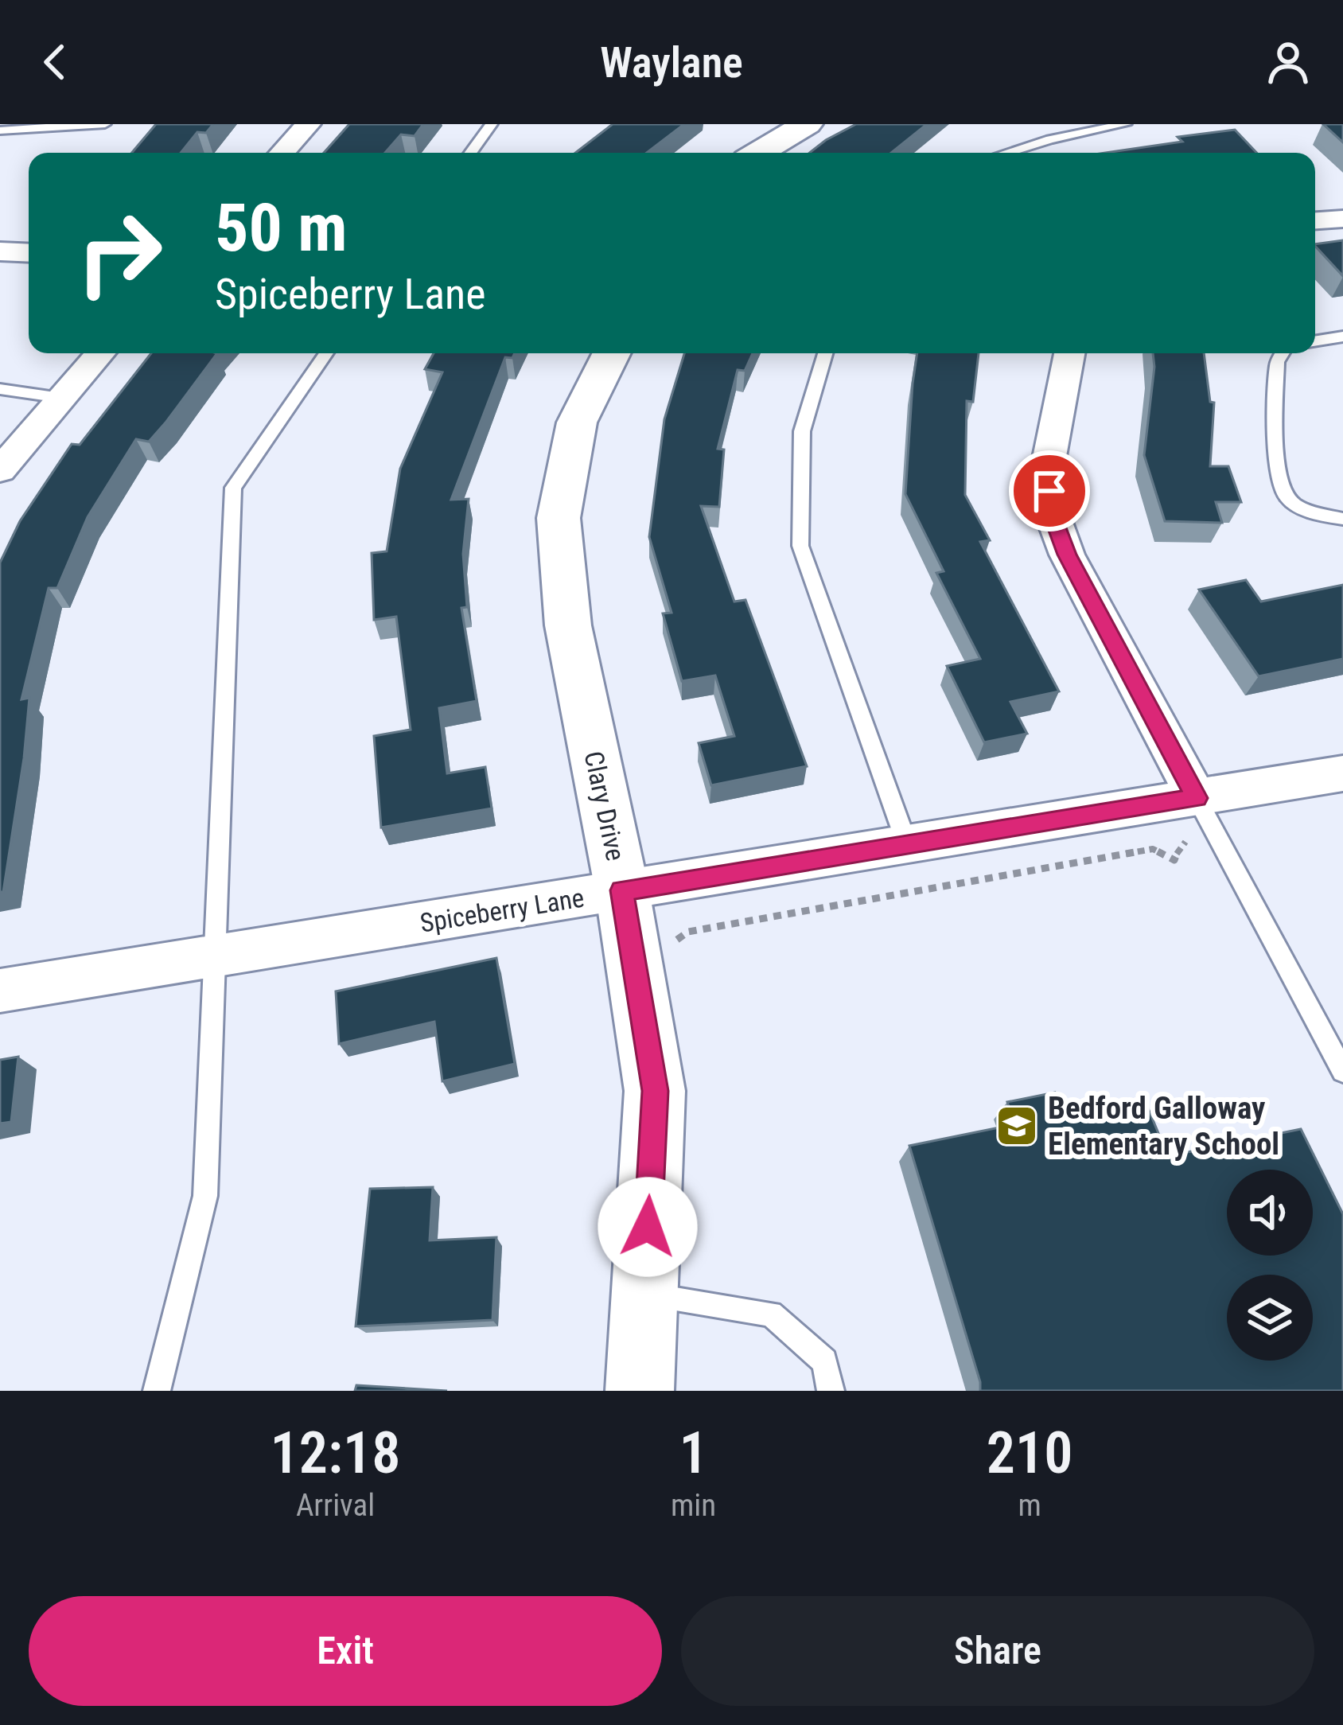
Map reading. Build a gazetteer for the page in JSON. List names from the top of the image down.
{
  "streets": {
    "street": ["Clary Drive", "Spiceberry Lane"]
  },
  "crossings": [
    ["Clary Drive", "Spiceberry Lane"]
  ],
  "places": {
    "school or university": ["Bedford Galloway Elementary School"]
  },
  "page": {
    "header": "Waylane",
    "turn": ["50 m", "Spiceberry Lane"],
    "eta": [
      "12:18",
      "Arrival",
      "1",
      "min",
      "210",
      "m"
    ],
    "buttons": ["Exit", "Share"]
  }
}
